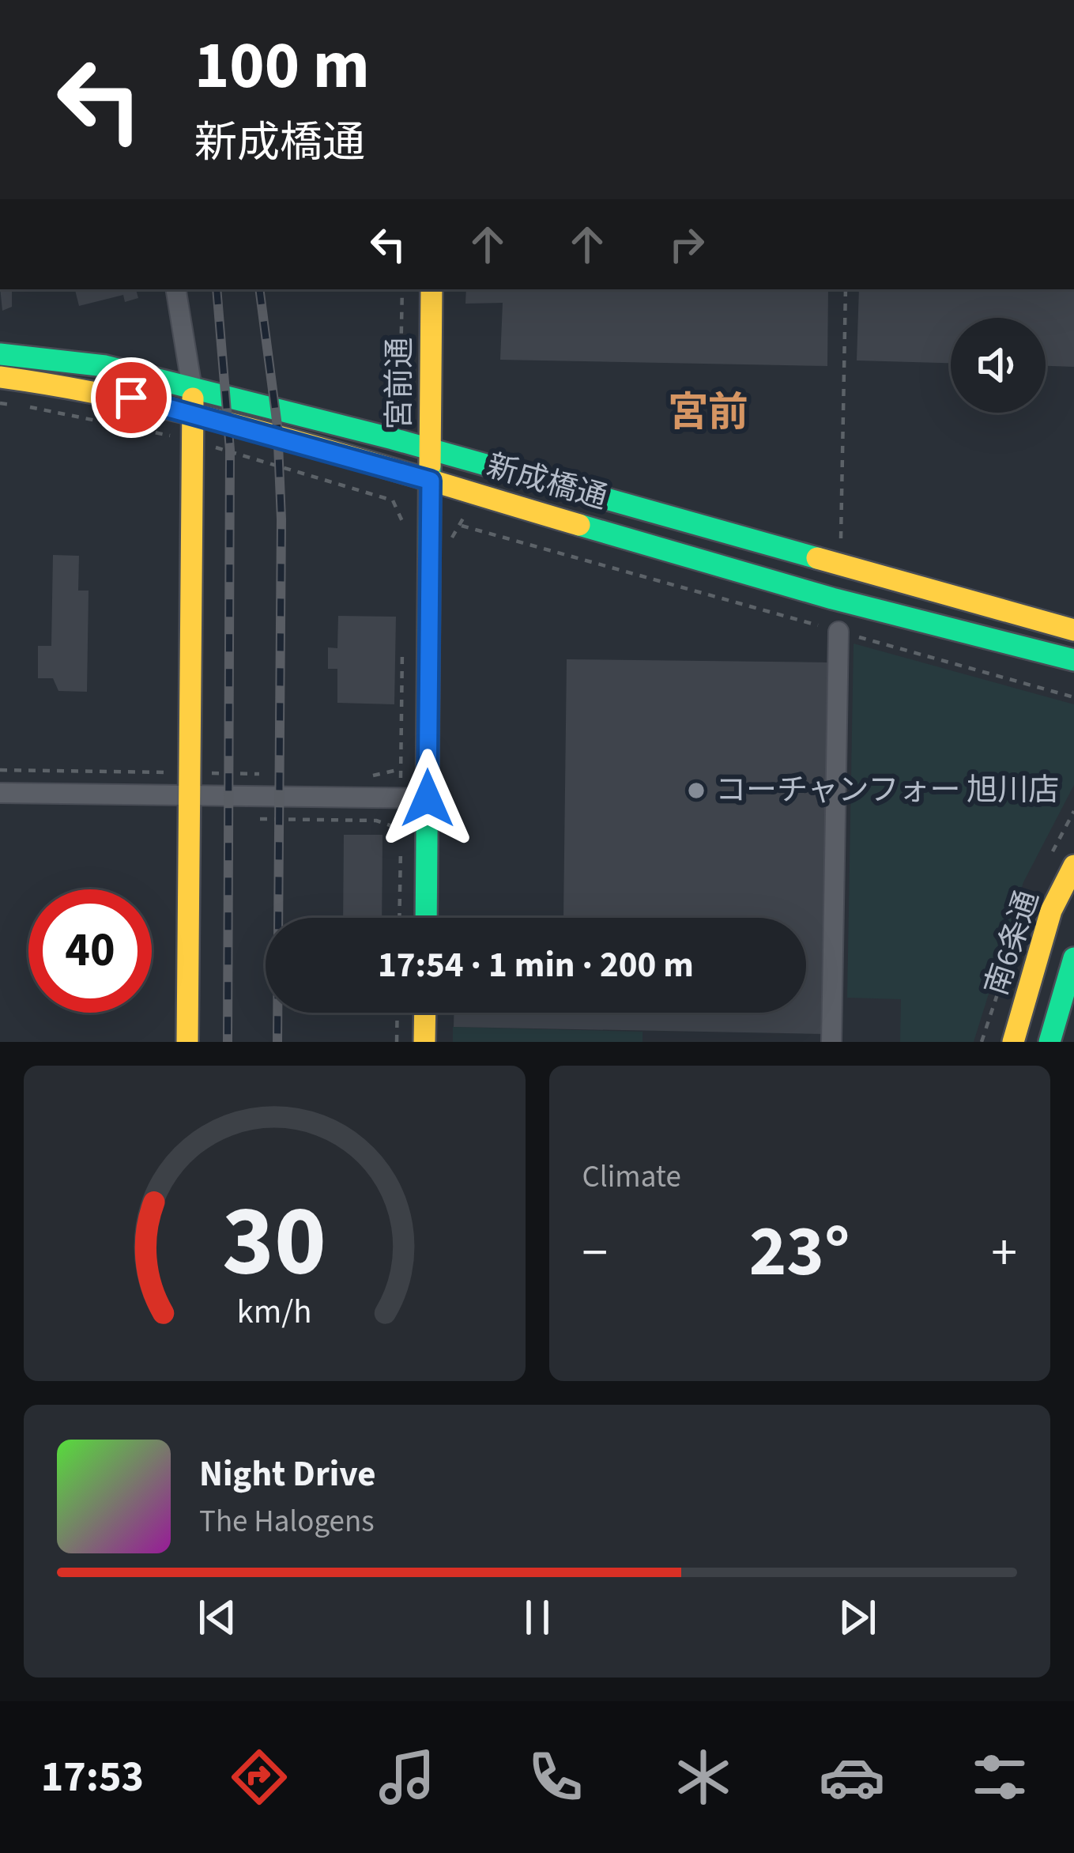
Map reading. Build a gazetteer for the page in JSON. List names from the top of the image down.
{
  "streets": {
    "street": ["宮前通", "新成橋通", "南6条通"]
  },
  "crossings": [
    ["宮前通", "新成橋通"]
  ],
  "districts": ["宮前"],
  "places": ["コーチャンフォー 旭川店"],
  "page": {
    "turn": ["100 m", "新成橋通"],
    "limit": "40",
    "trip": "17:54 · 1 min · 200 m",
    "tile": "Climate",
    "heat": ["−", "23°", "+"],
    "song": ["Night Drive", "The Halogens"],
    "tabs": "17:53",
    "gauge": ["30", "km/h"]
  }
}
